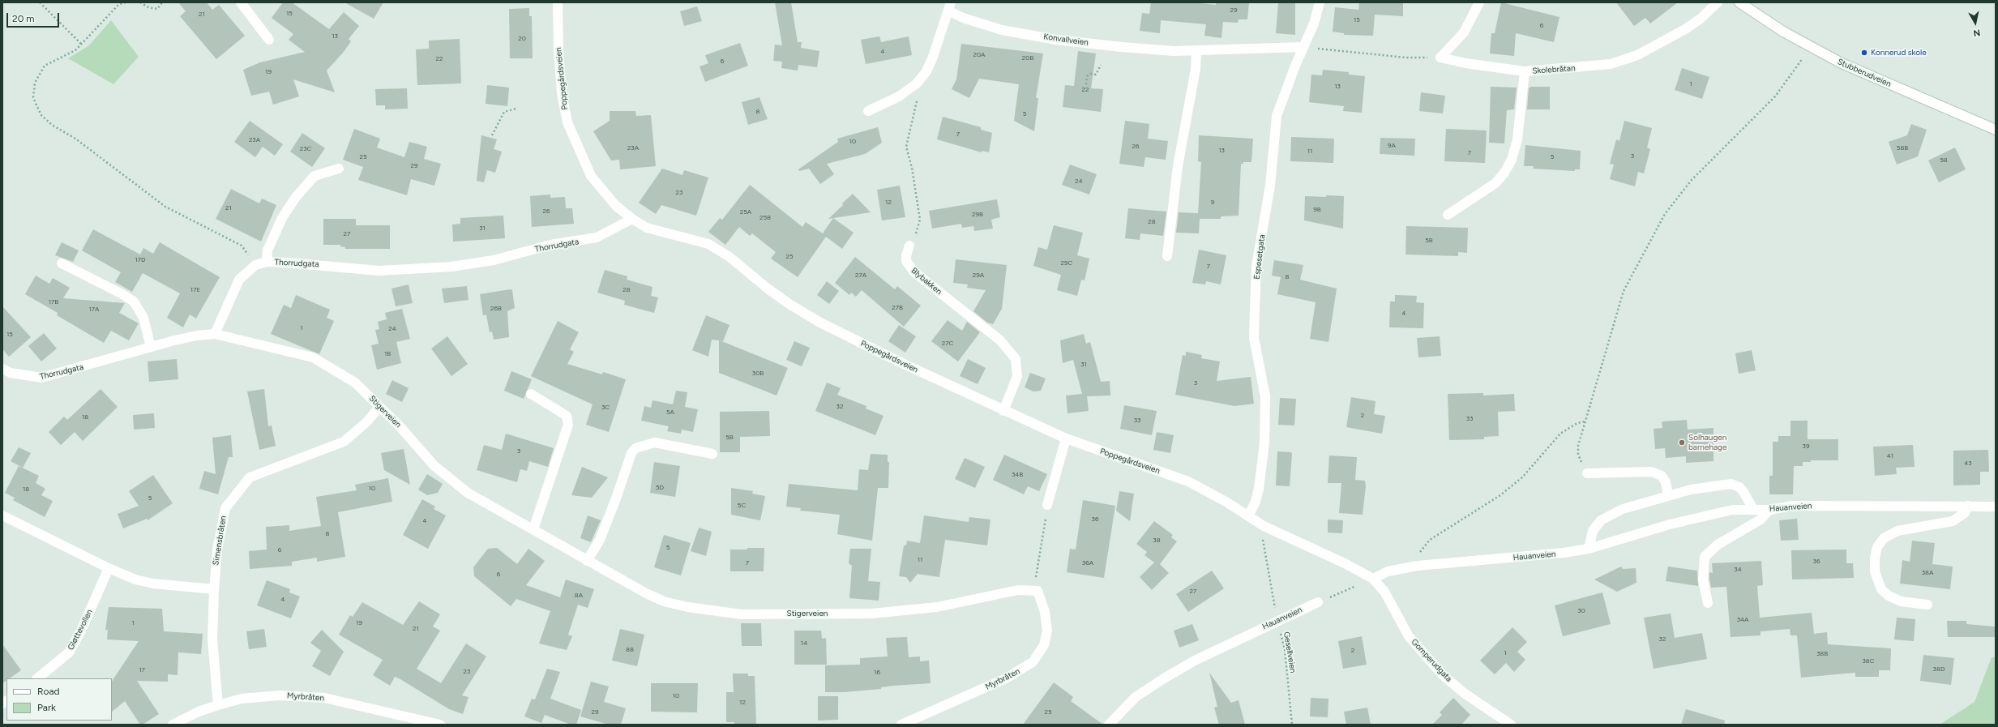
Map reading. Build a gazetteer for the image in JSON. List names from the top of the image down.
{
  "streets": {
    "street": [
      "Konvallveien",
      "Skolebråtan",
      "Stubberudveien",
      "Poppegårdsveien",
      "Thorrudgata",
      "Espesetgata",
      "Blybakken",
      "Stigerveien",
      "Hauanveien",
      "Simensbråten",
      "Gløttevollen",
      "Gomperudgata",
      "Myrbråten"
    ],
    "path": ["Gesellveien"]
  },
  "crossings": [
    ["Konvallveien", "Espesetgata"],
    ["Poppegårdsveien", "Thorrudgata"],
    ["Poppegårdsveien", "Espesetgata"],
    ["Poppegårdsveien", "Blybakken"],
    ["Poppegårdsveien", "Hauanveien"],
    ["Poppegårdsveien", "Gesellveien"],
    ["Poppegårdsveien", "Gomperudgata"],
    ["Thorrudgata", "Stigerveien"],
    ["Stigerveien", "Simensbråten"],
    ["Stigerveien", "Myrbråten"],
    ["Hauanveien", "Gesellveien"],
    ["Hauanveien", "Gomperudgata"],
    ["Simensbråten", "Myrbråten"]
  ],
  "places": ["Konnerud skole", "Solhaugen barnehage"],
  "house_numbers": [
    "29",
    "15",
    "21",
    "15",
    "6",
    "13",
    "20",
    "4",
    "20A",
    "20B",
    "22",
    "6",
    "19",
    "1",
    "13",
    "22",
    "8",
    "5",
    "7",
    "23A",
    "10",
    "9A",
    "26",
    "23A",
    "58B",
    "23C",
    "13",
    "11",
    "7",
    "3",
    "25",
    "5",
    "58",
    "29",
    "24",
    "23",
    "12",
    "9",
    "21",
    "9B",
    "26",
    "25A",
    "29B",
    "25B",
    "28",
    "31",
    "27",
    "5B",
    "25",
    "17D",
    "29C",
    "7",
    "27A",
    "29A",
    "8",
    "17E",
    "28",
    "17B",
    "27B",
    "26B",
    "17A",
    "4",
    "1",
    "24",
    "15",
    "27C",
    "1B",
    "31",
    "30B",
    "3",
    "32",
    "3C",
    "5A",
    "2",
    "18",
    "33",
    "33",
    "5B",
    "39",
    "3",
    "41",
    "43",
    "34B",
    "5D",
    "10",
    "18",
    "5",
    "5C",
    "36",
    "4",
    "8",
    "38",
    "5",
    "6",
    "11",
    "36",
    "7",
    "36A",
    "34",
    "38A",
    "6",
    "27",
    "8A",
    "4",
    "30",
    "34A",
    "1",
    "19",
    "21",
    "32",
    "14",
    "8B",
    "2",
    "1",
    "38B",
    "38C",
    "38D",
    "17",
    "23",
    "16",
    "10",
    "12",
    "29",
    "25"
  ],
  "legend": ["Road", "Park"],
  "scale_bar": "20 m",
  "north": "bottom"
}
